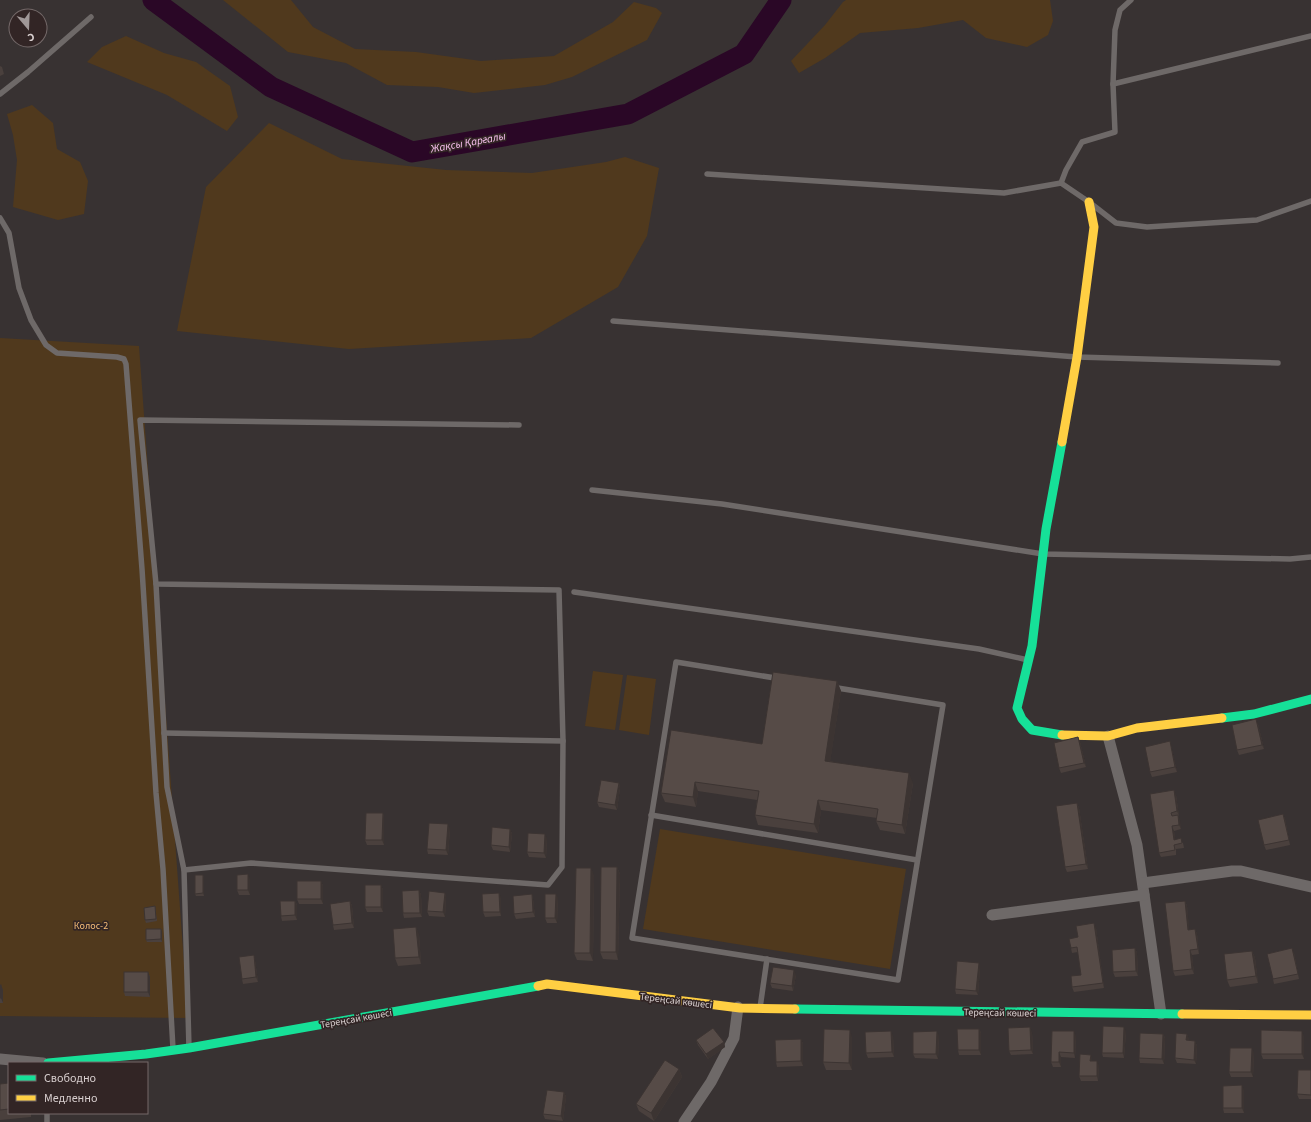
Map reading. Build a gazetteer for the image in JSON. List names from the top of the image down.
{
  "streets": {
    "street": ["Тереңсай көшесі"]
  },
  "water": ["Жақсы Қарғалы"],
  "parks": ["Колос-2"],
  "legend": ["Свободно", "Медленно"],
  "north": "bottom"
}
